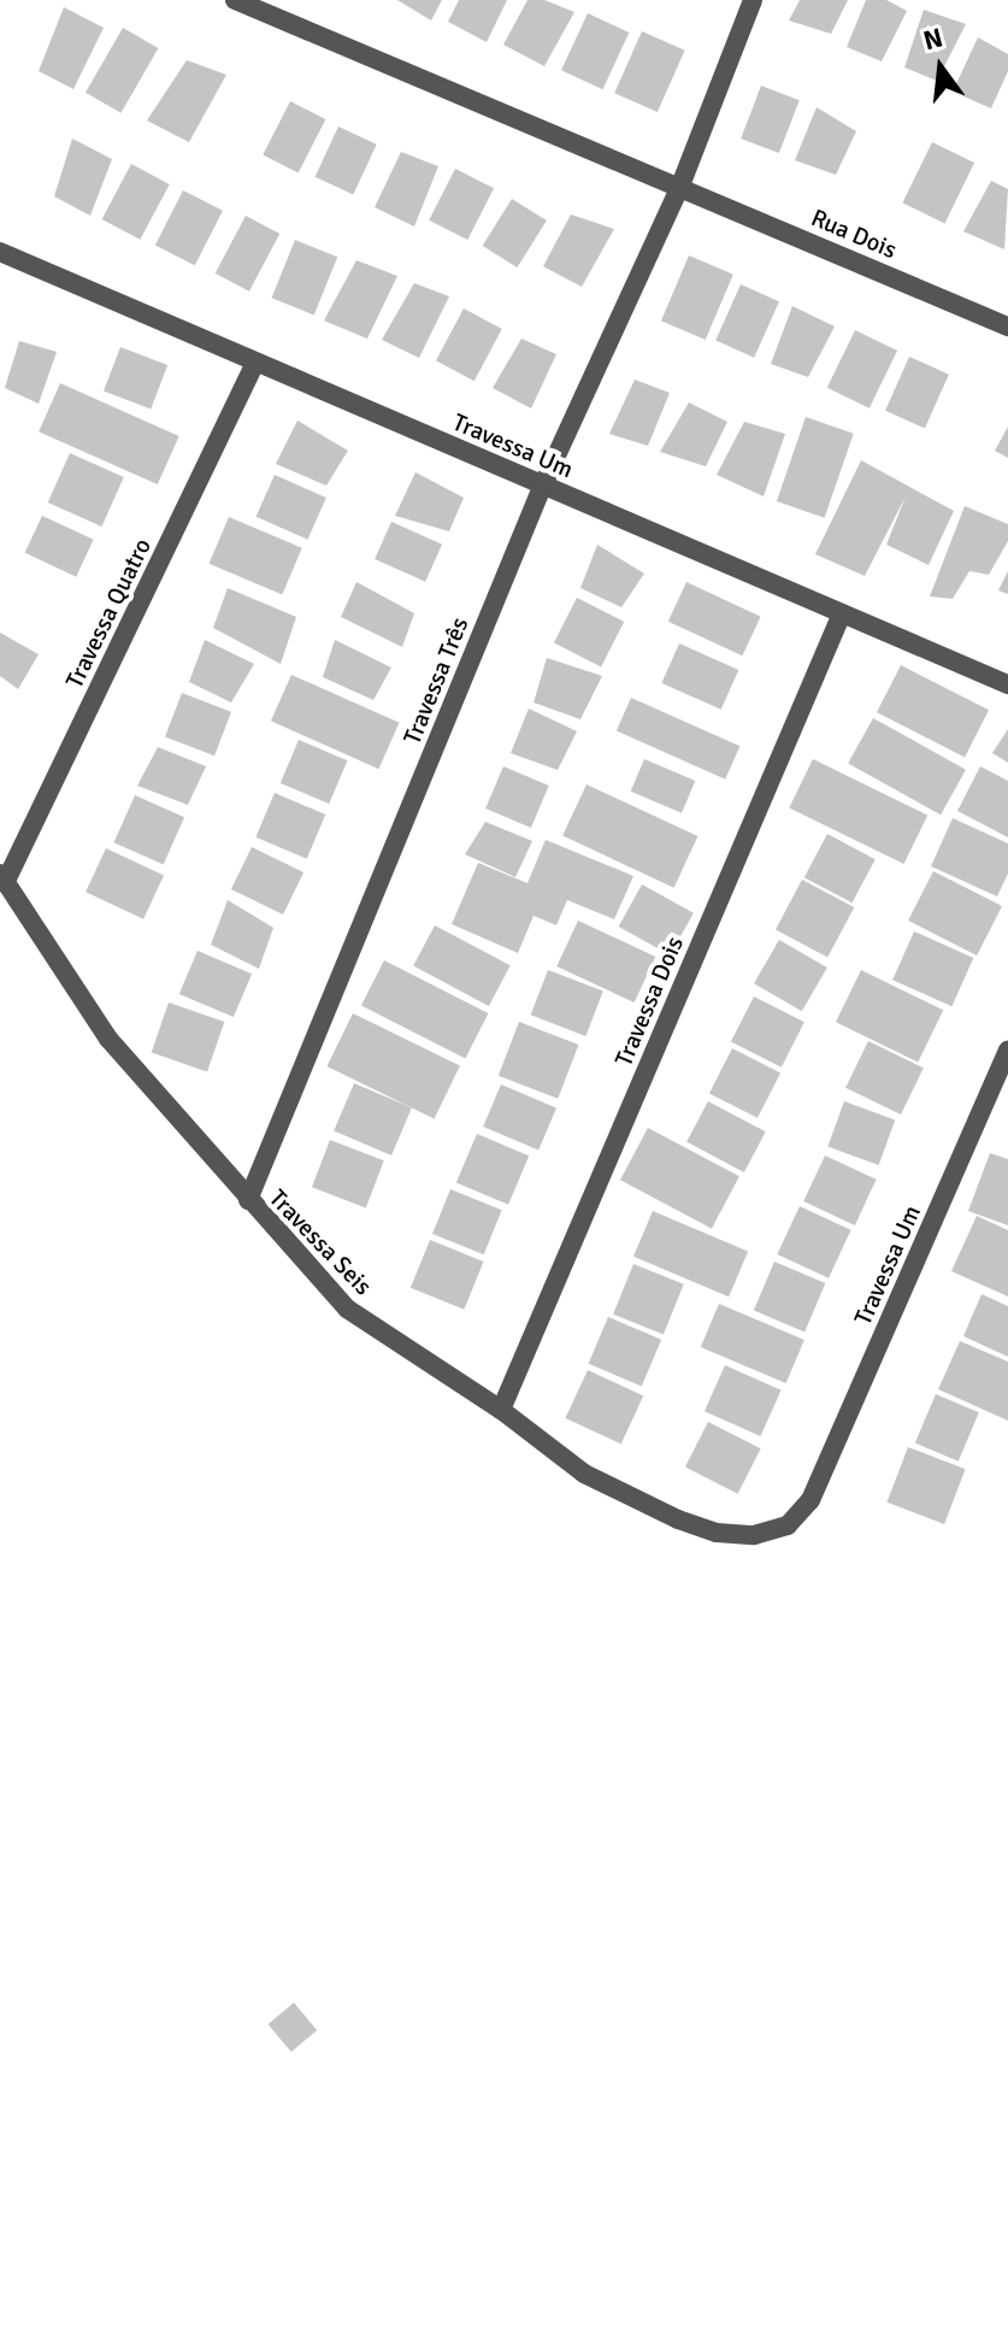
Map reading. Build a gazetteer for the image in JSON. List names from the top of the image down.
{
  "streets": {
    "street": [
      "Rua Dois",
      "Travessa Um",
      "Travessa Quatro",
      "Travessa Três",
      "Travessa Dois",
      "Travessa Seis"
    ]
  },
  "crossings": [
    ["Rua Dois", "Travessa Três"],
    ["Travessa Um", "Travessa Quatro"],
    ["Travessa Um", "Travessa Três"],
    ["Travessa Um", "Travessa Dois"],
    ["Travessa Um", "Travessa Seis"],
    ["Travessa Quatro", "Travessa Seis"],
    ["Travessa Três", "Travessa Seis"],
    ["Travessa Dois", "Travessa Seis"]
  ],
  "north": "top"
}
